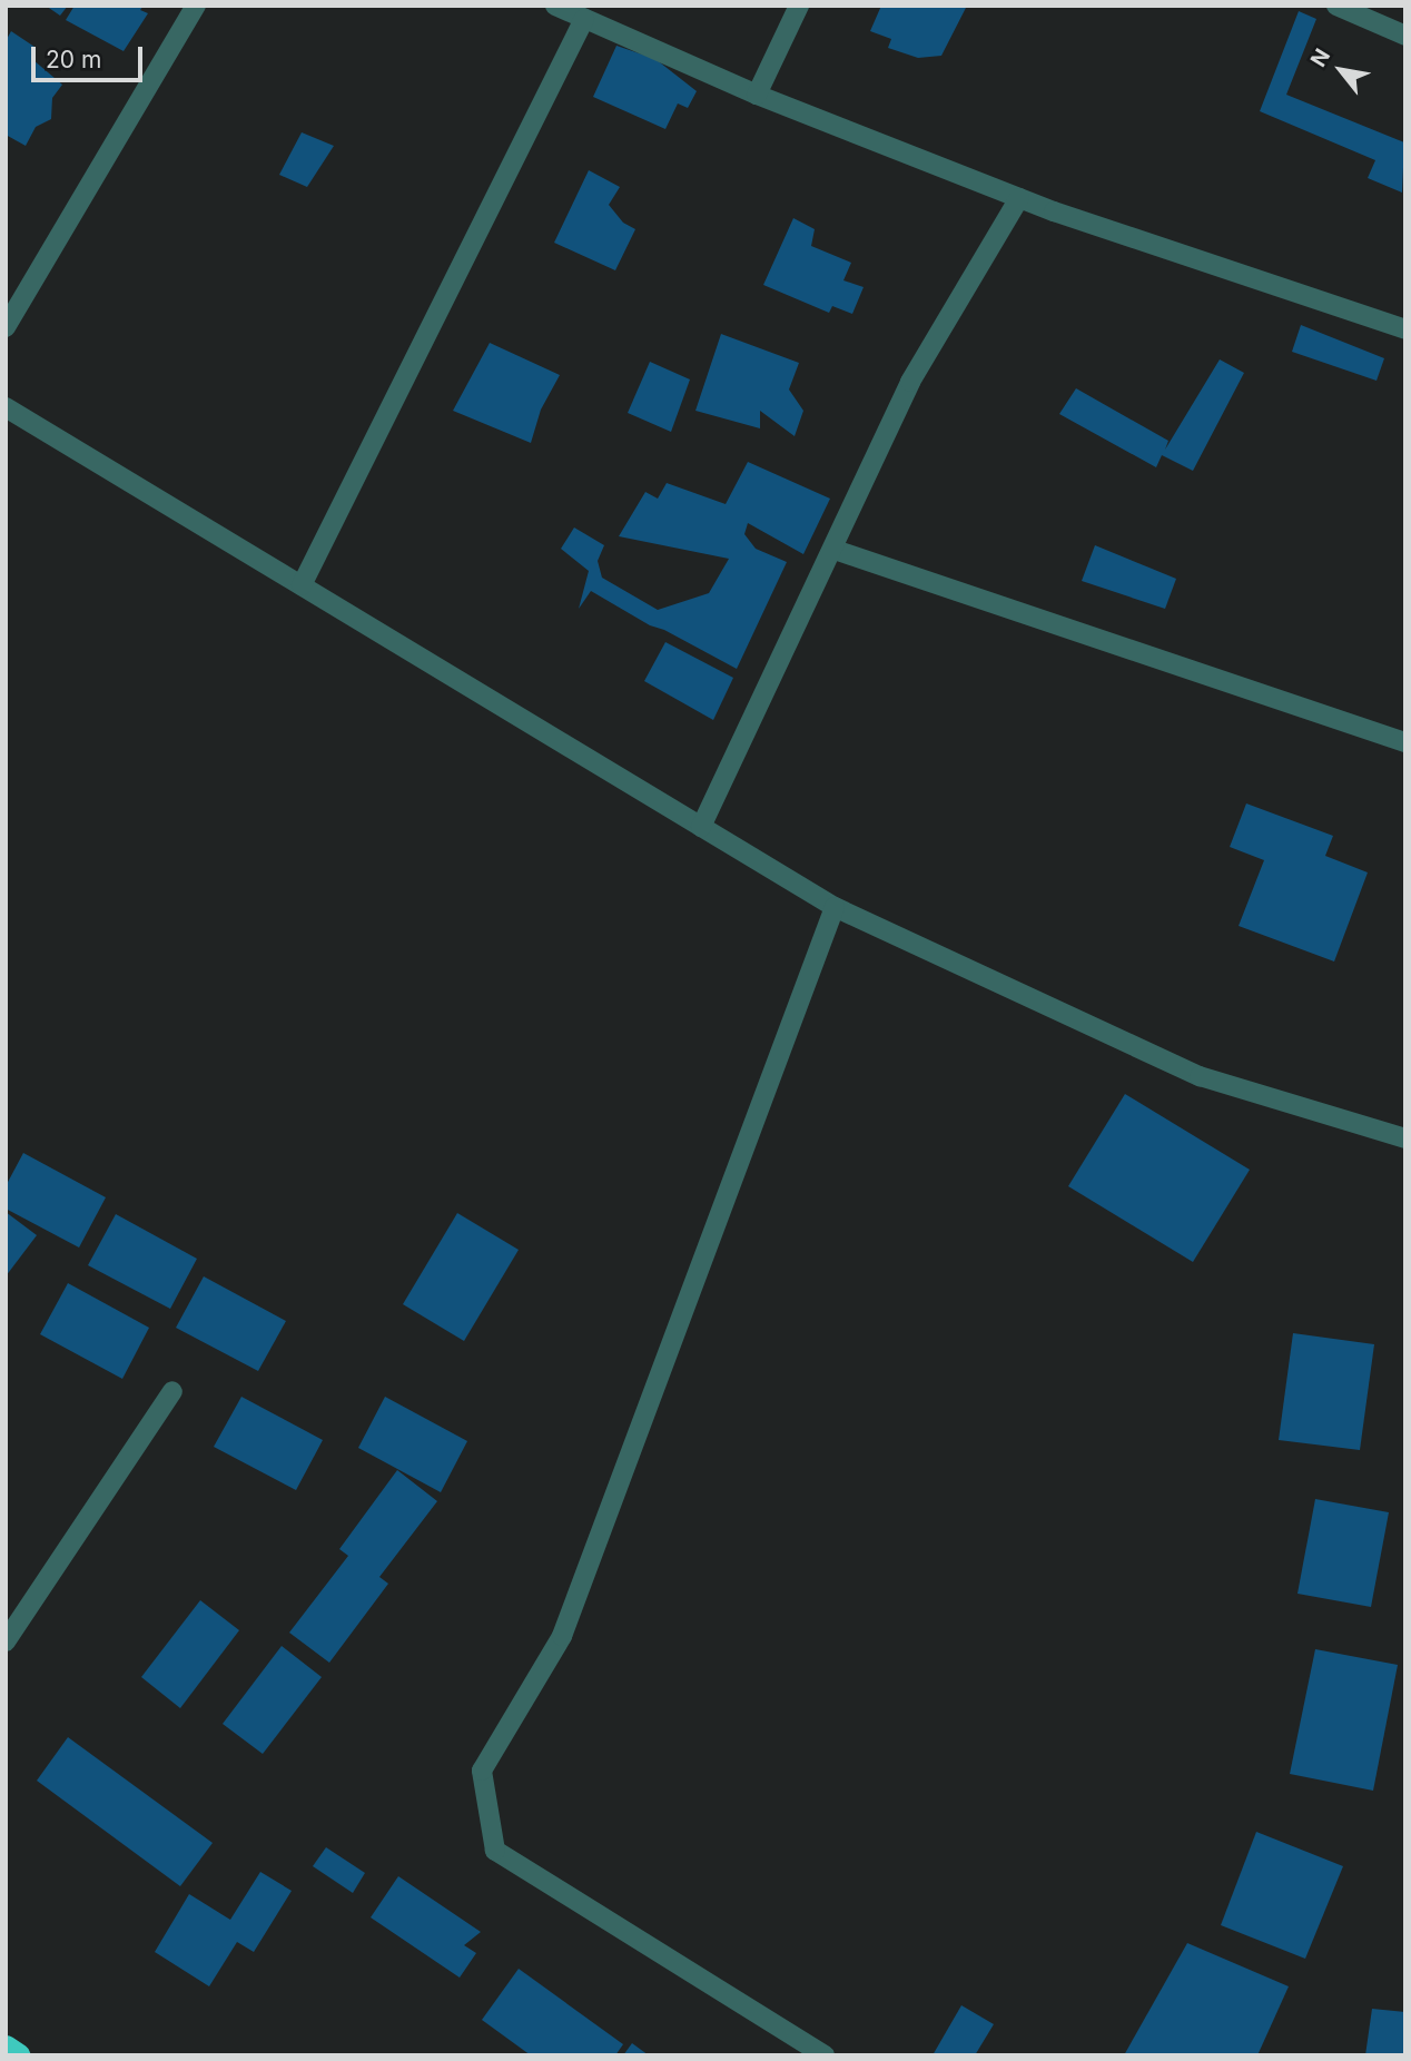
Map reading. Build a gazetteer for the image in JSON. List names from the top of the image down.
{
  "scale_bar": "20 m",
  "north": "top left"
}
